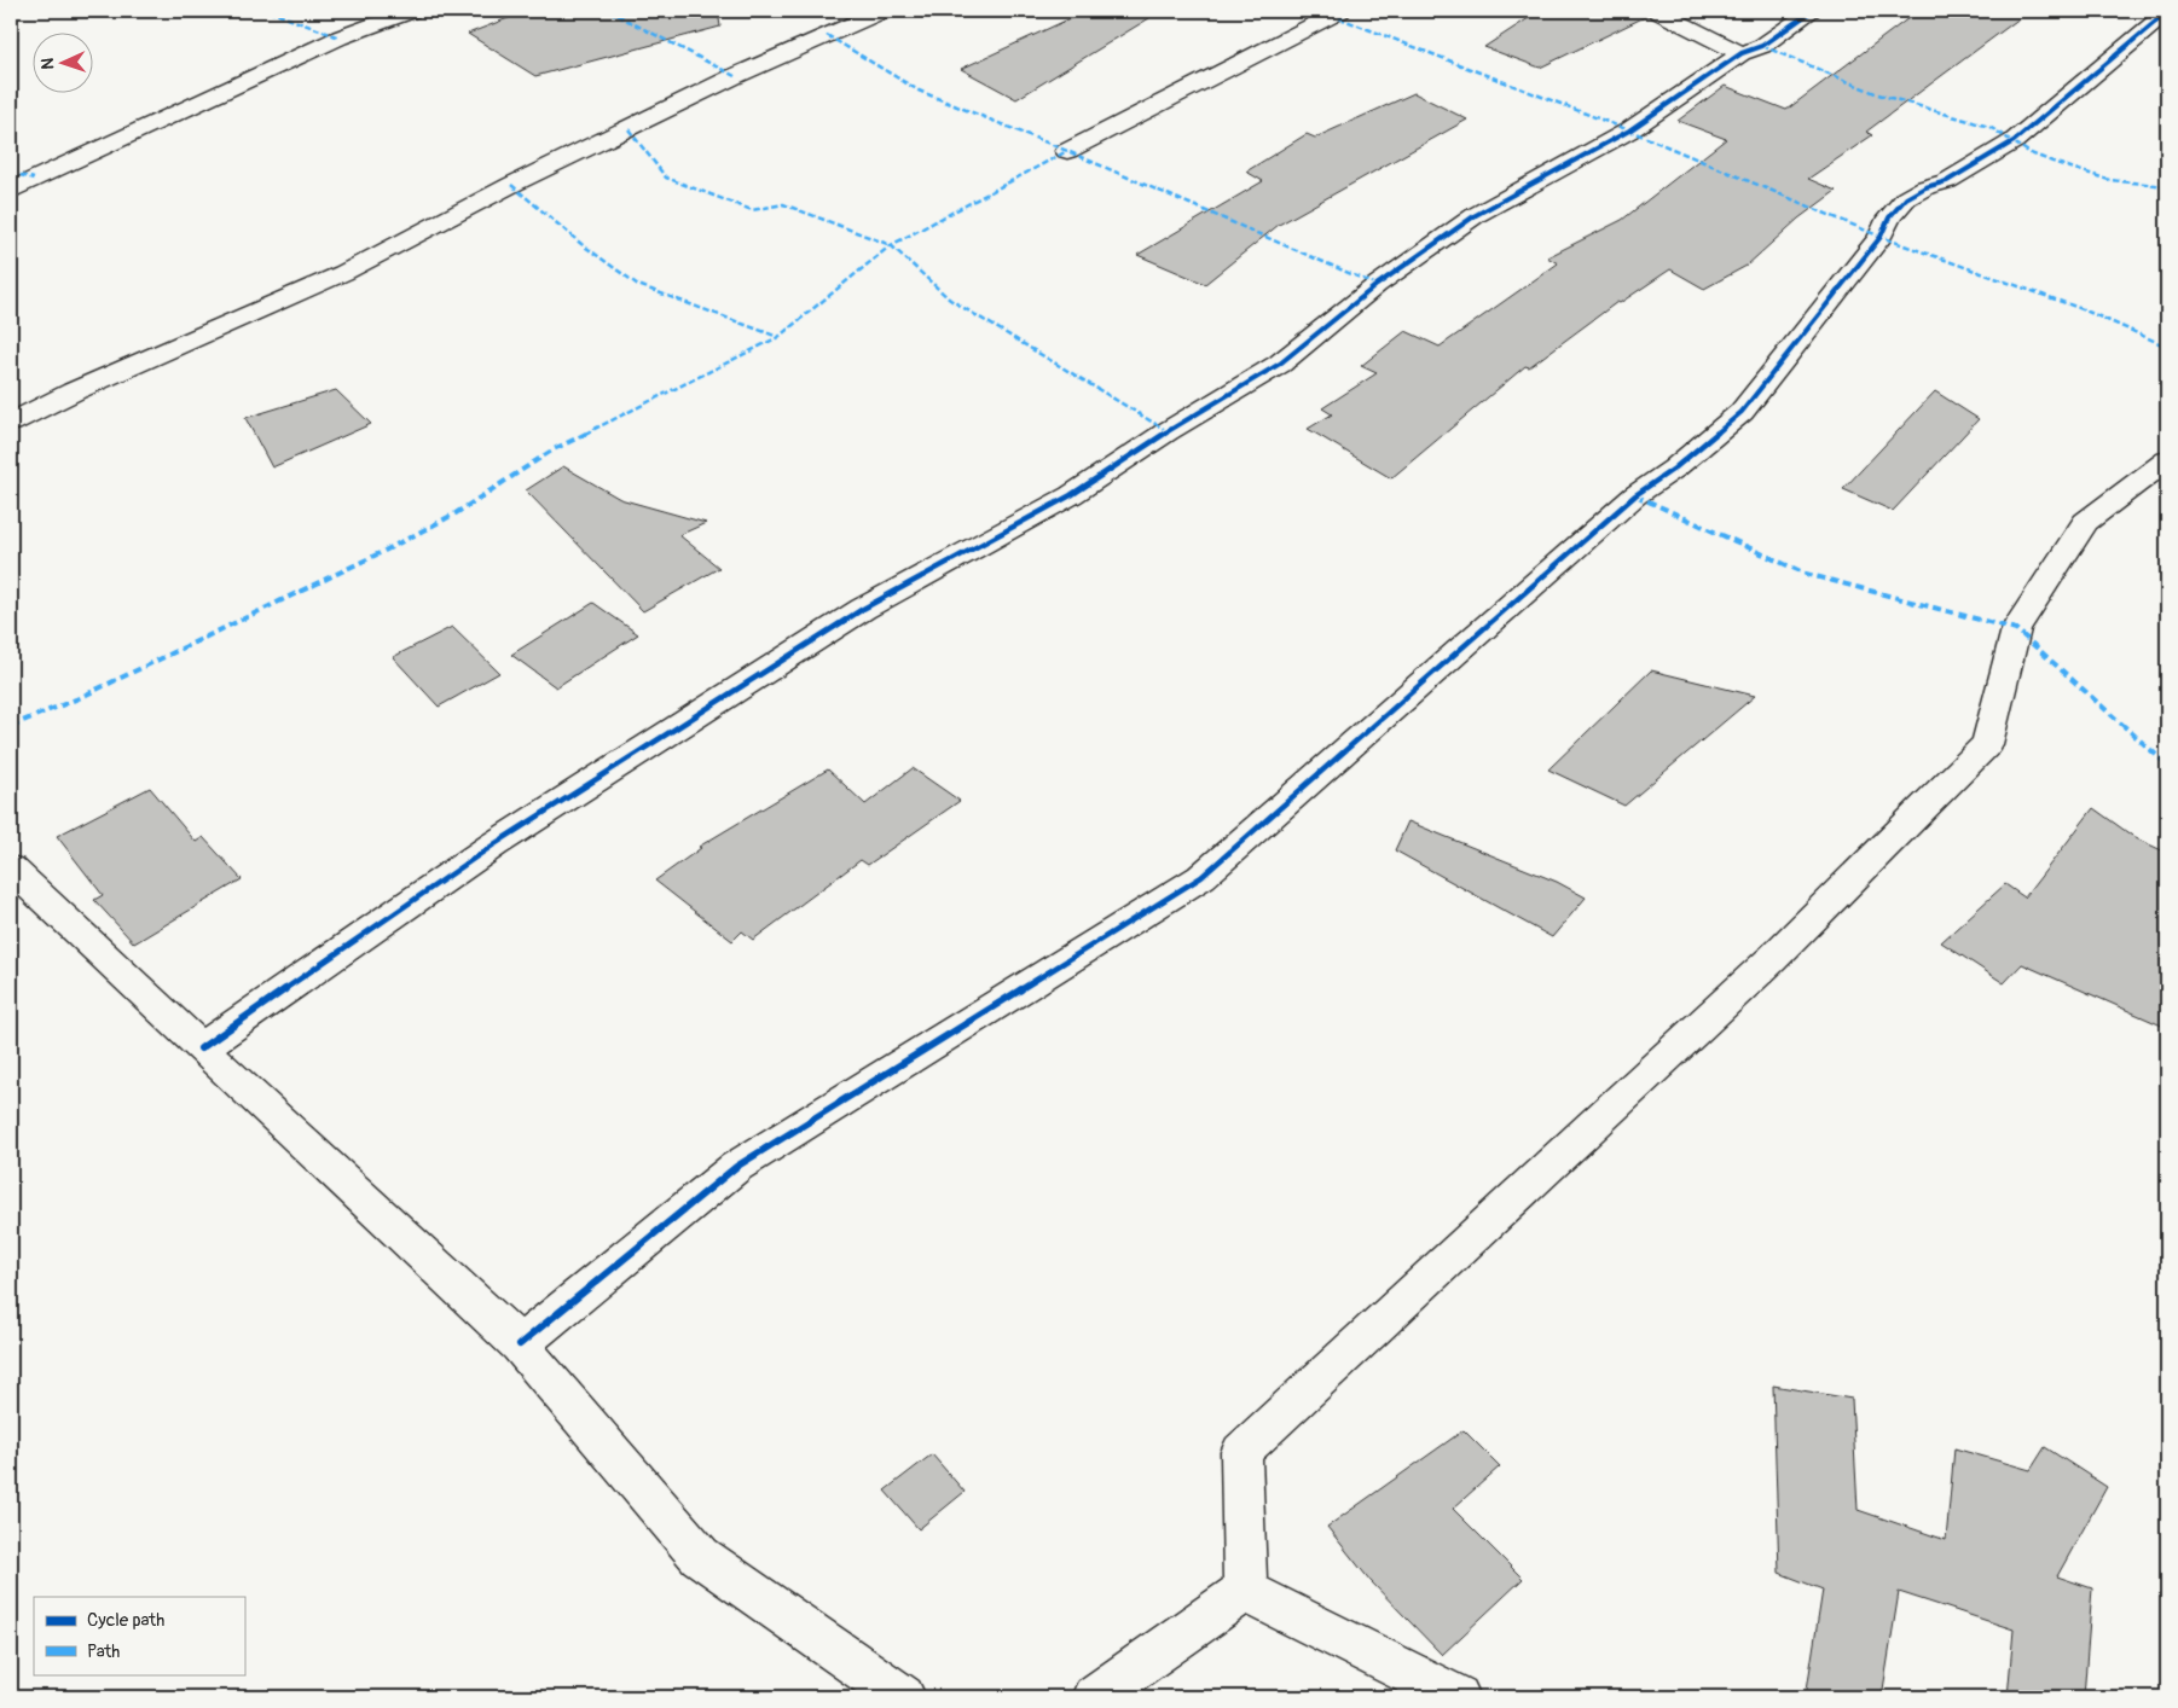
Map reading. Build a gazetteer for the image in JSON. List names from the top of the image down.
{
  "legend": ["Cycle path", "Path"],
  "north": "left"
}
